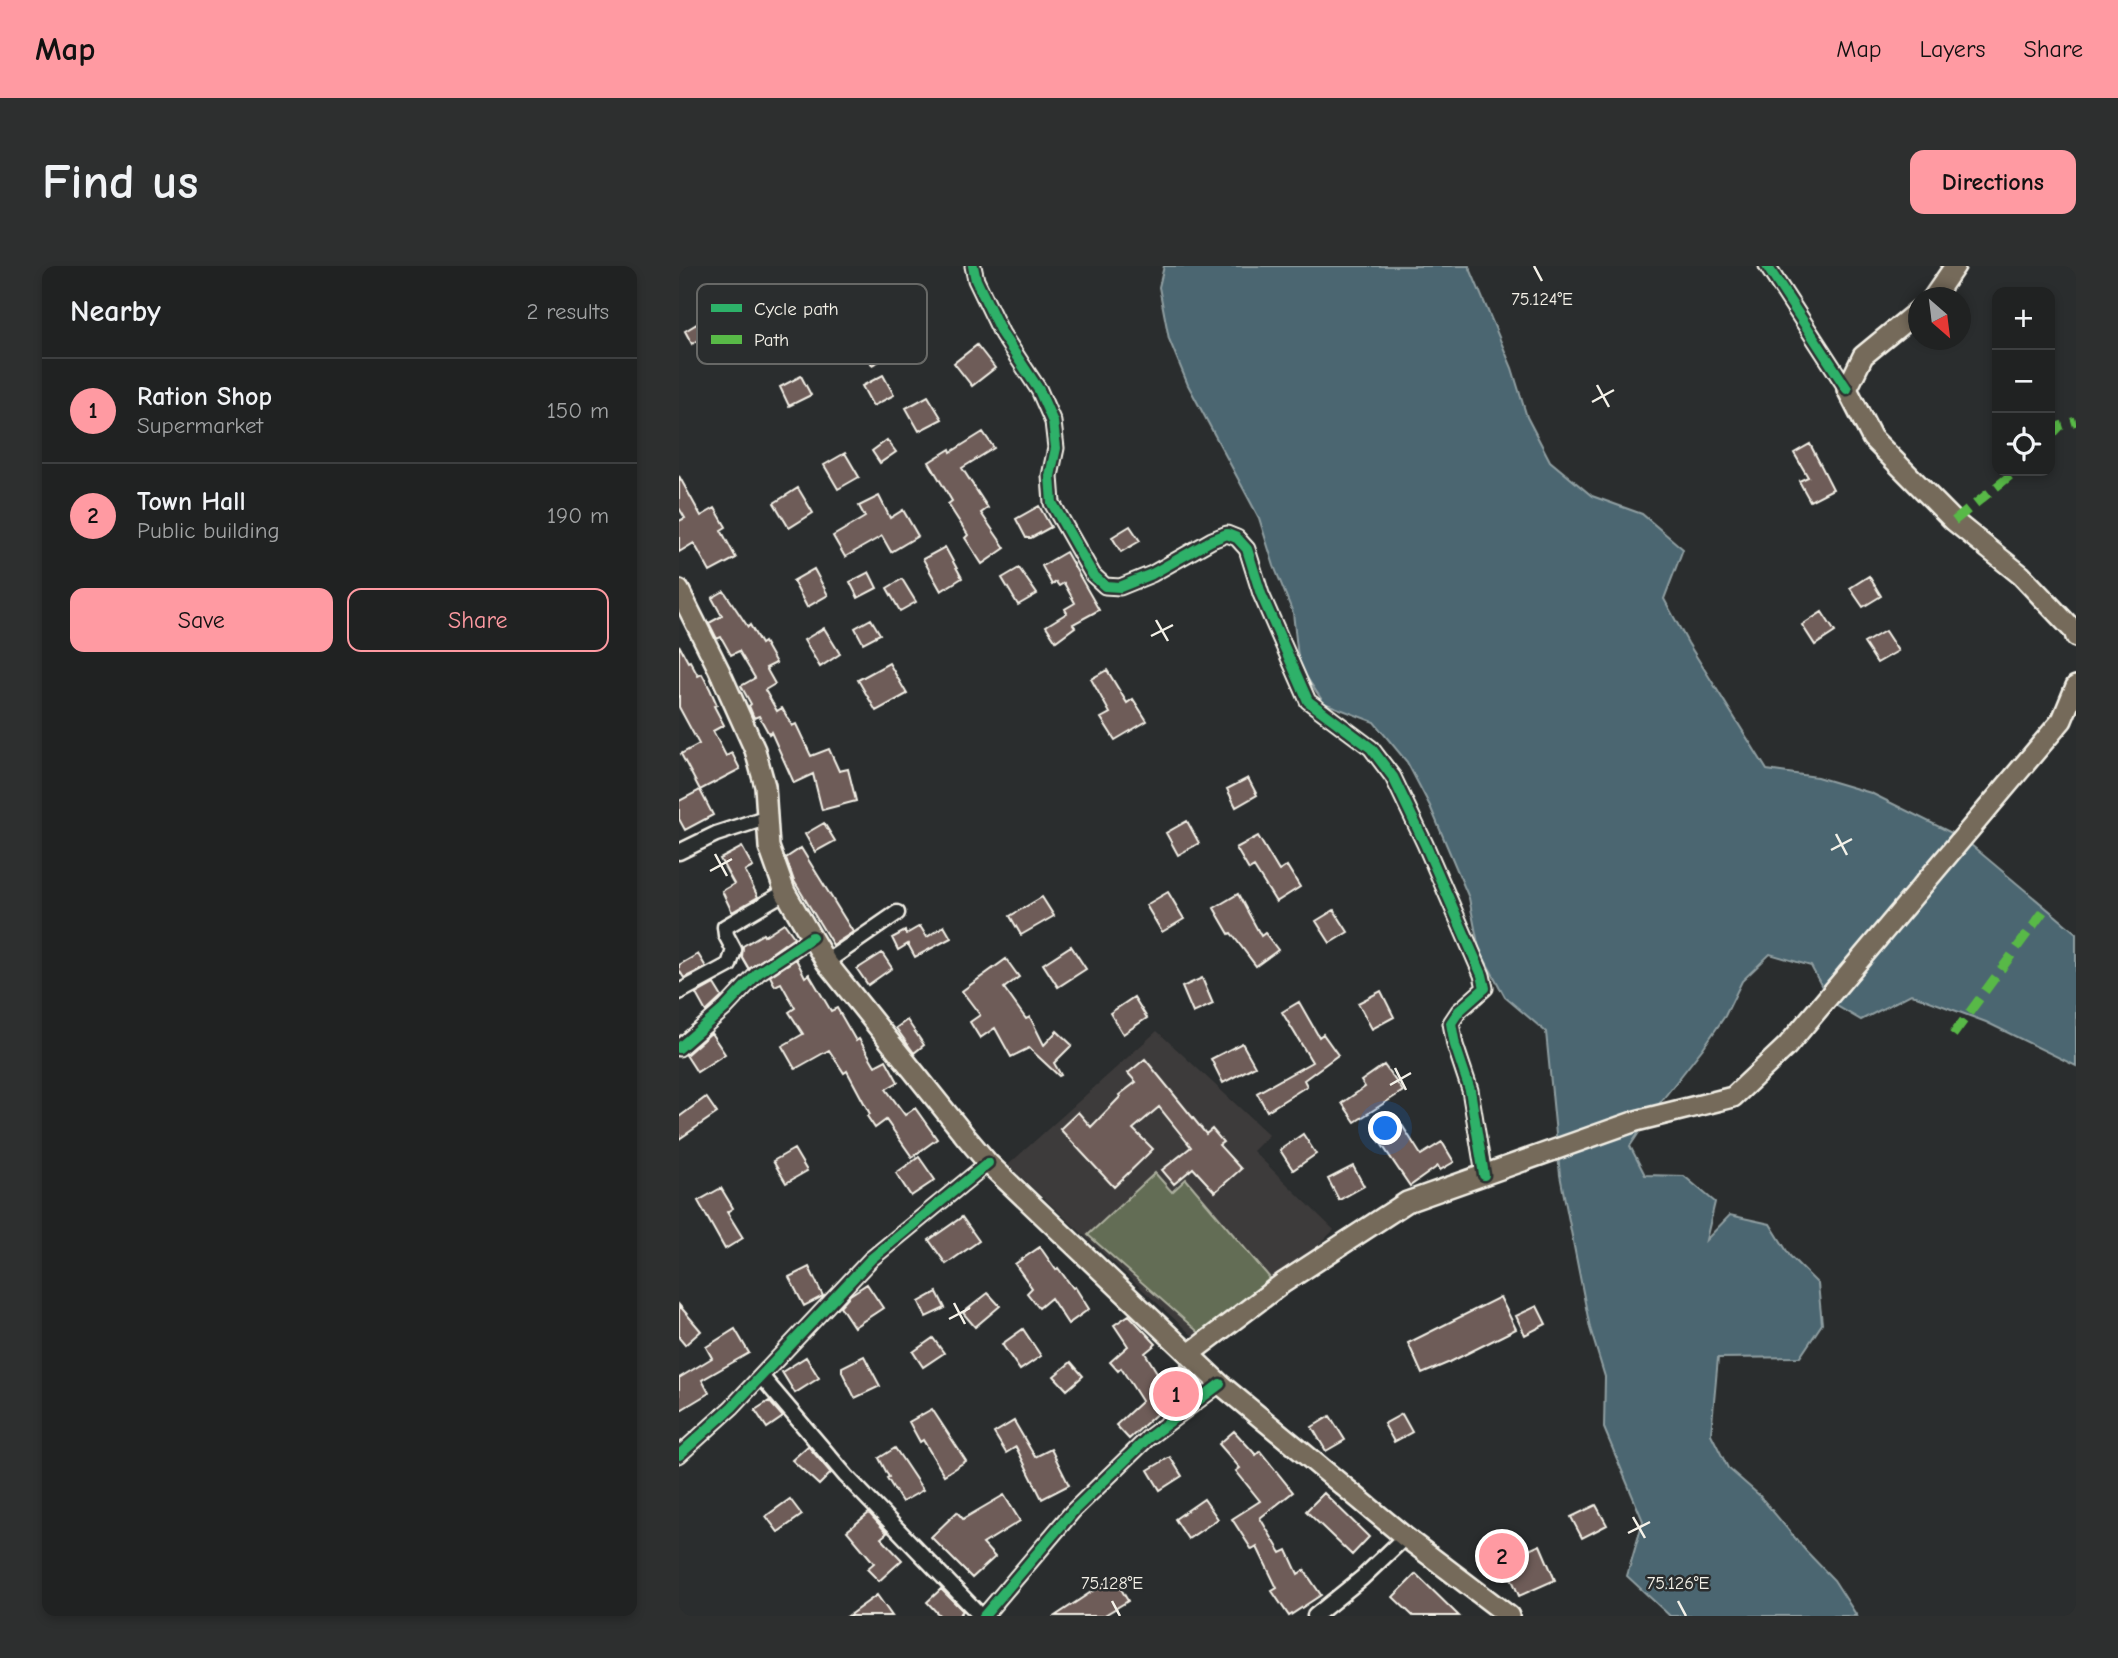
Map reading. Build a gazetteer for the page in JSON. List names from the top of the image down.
{
  "legend": ["Cycle path", "Path"],
  "north": "bottom right",
  "page": {
    "header": "Map",
    "nav": ["Map", "Layers", "Share"],
    "buttons": [
      "Directions",
      ["Save", "Share"]
    ],
    "title": "Find us",
    "heading": ["Nearby", "2 results"],
    "map_buttons": ["+", "−"],
    "list": [
      {
        "mark": "1",
        "name": "Ration Shop",
        "note": "Supermarket",
        "value": "150 m"
      },
      {
        "mark": "2",
        "name": "Town Hall",
        "note": "Public building",
        "value": "190 m"
      }
    ],
    "pins": ["1", "2"]
  },
  "coordinates": ["75.124°E", "75.128°E", "75.126°E"]
}
